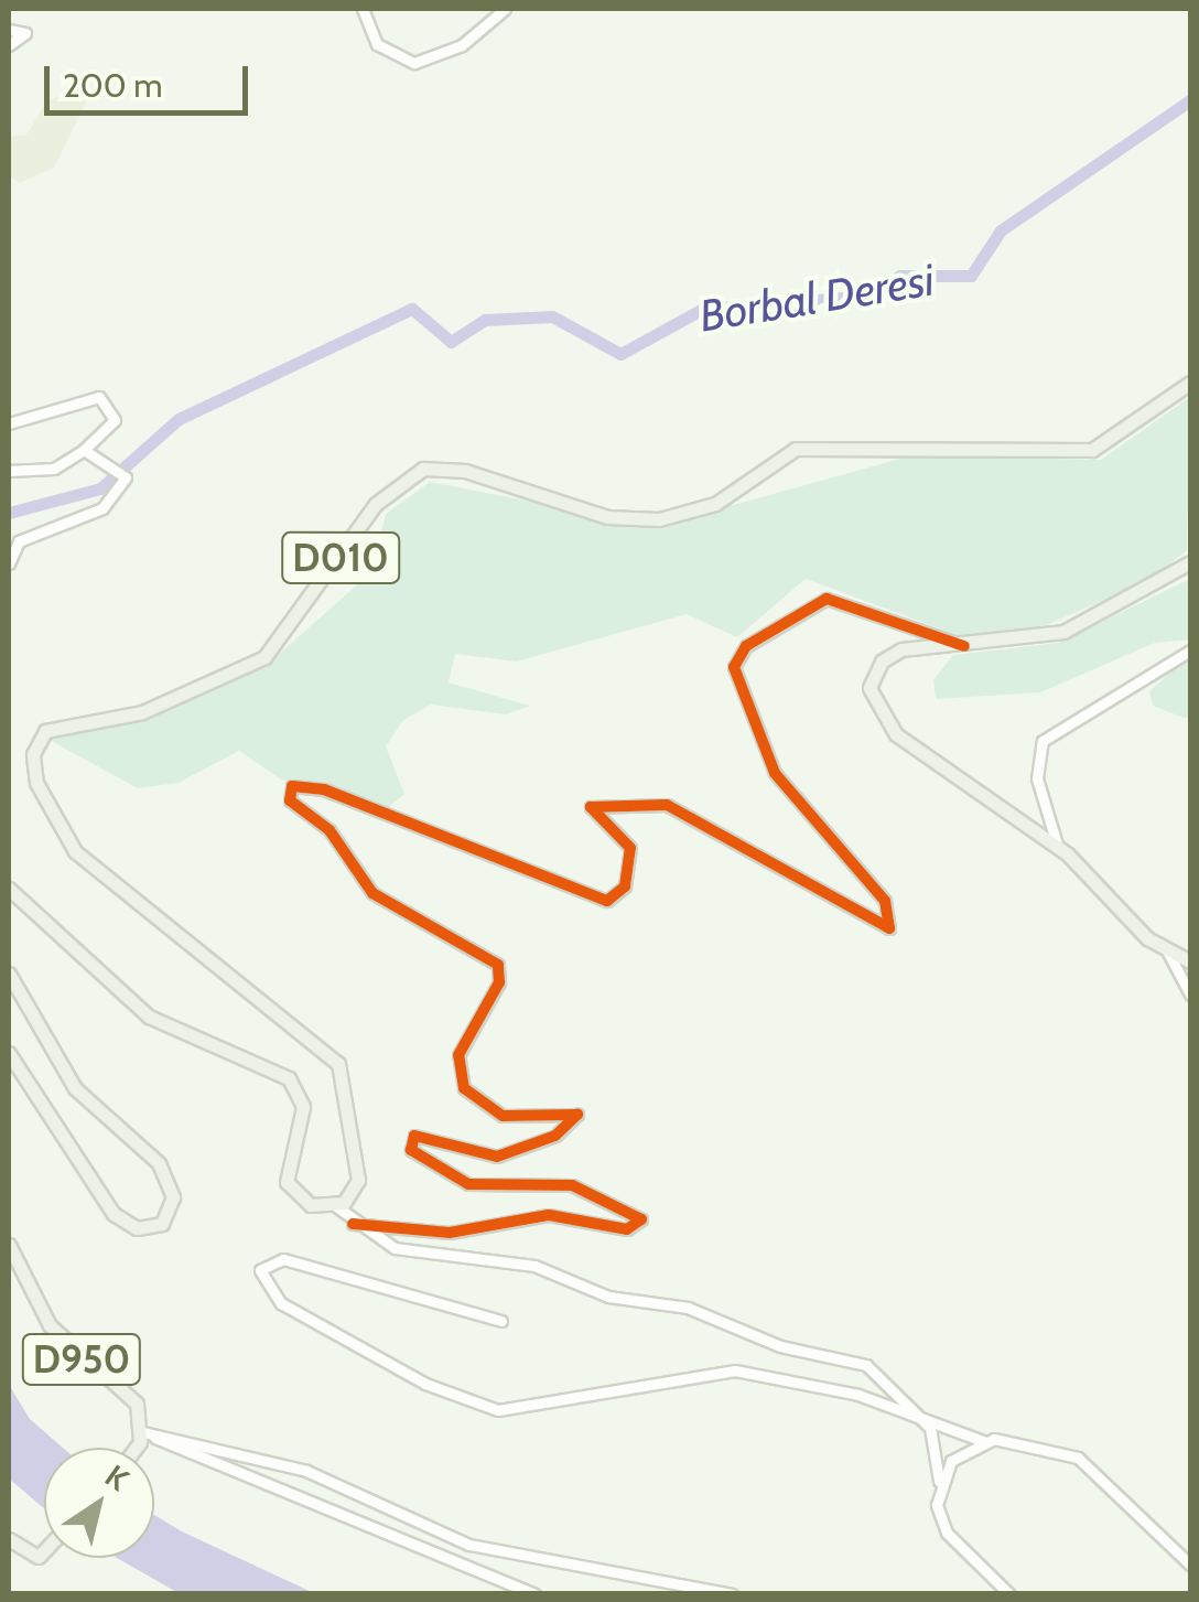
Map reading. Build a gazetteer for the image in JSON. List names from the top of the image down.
{
  "streets": {
    "main road": ["D010", "D950"]
  },
  "water": ["Borbal Deresi"],
  "scale_bar": "200 m",
  "north": "top right"
}
